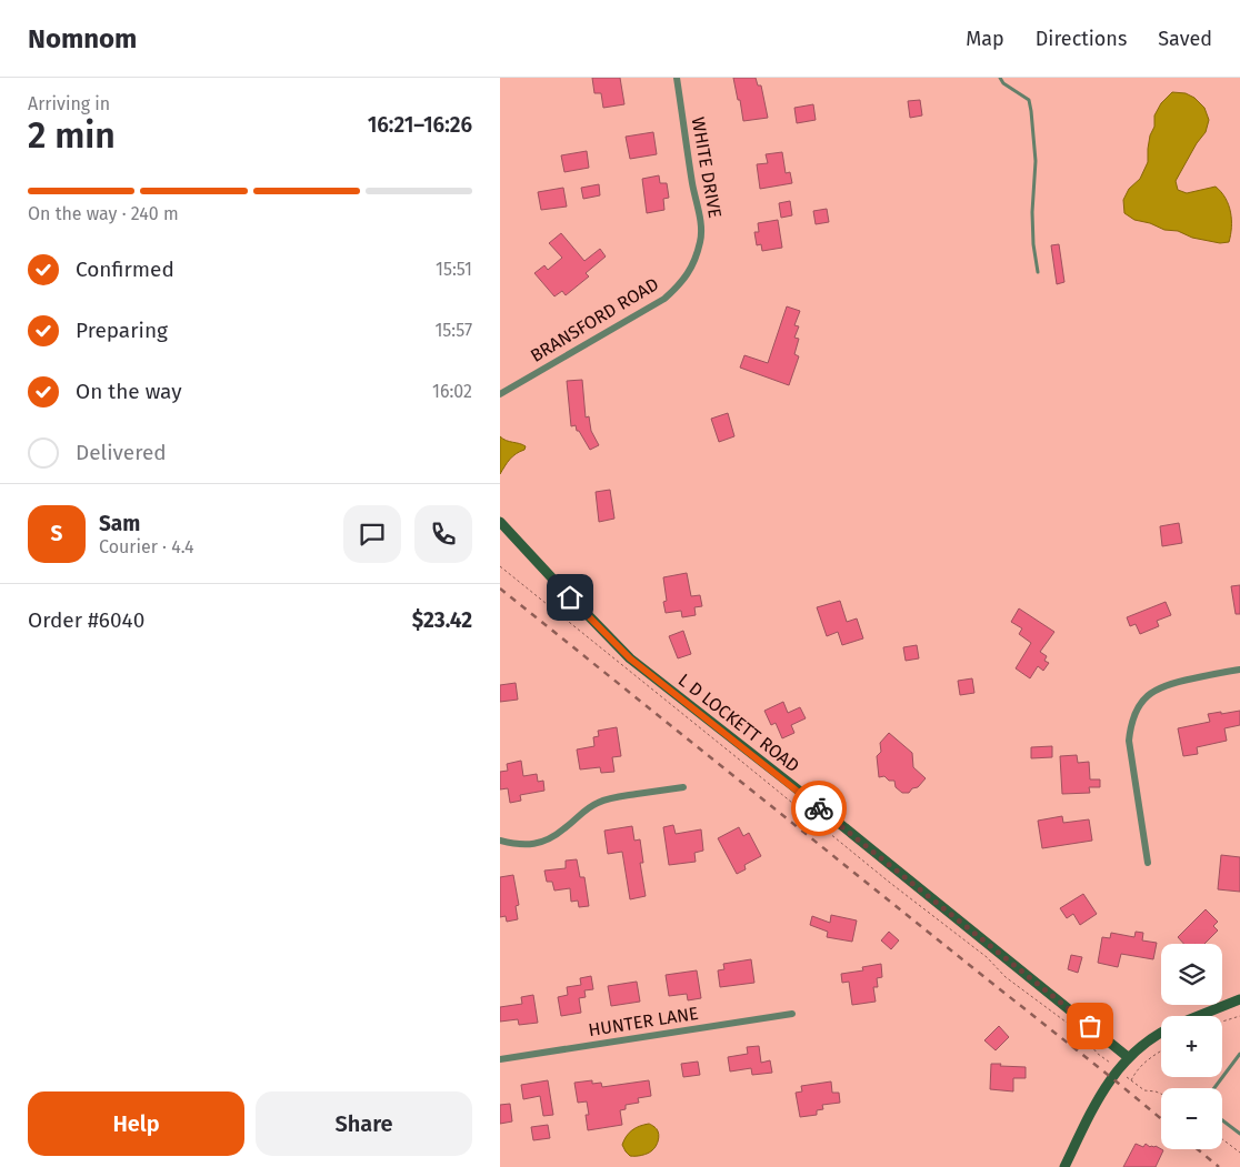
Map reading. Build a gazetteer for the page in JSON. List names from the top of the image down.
{
  "streets": {
    "main road": ["L D LOCKETT ROAD"],
    "street": ["WHITE DRIVE", "BRANSFORD ROAD", "HUNTER LANE"]
  },
  "crossings": [
    ["WHITE DRIVE", "BRANSFORD ROAD"]
  ],
  "page": {
    "header": "Nomnom",
    "nav": ["Map", "Directions", "Saved"],
    "heading": ["2 min", "Arriving in", "16:21–16:26"],
    "panel": [
      "Sam",
      "Courier · 4.4",
      "Order #6040",
      "$23.42"
    ],
    "bar": "On the way · 240 m",
    "list": [
      ["Confirmed", "15:51"],
      ["Preparing", "15:57"],
      ["On the way", "16:02"],
      "Delivered"
    ],
    "round": "S",
    "map_buttons": ["+", "−"],
    "buttons": ["Help", "Share"]
  }
}
